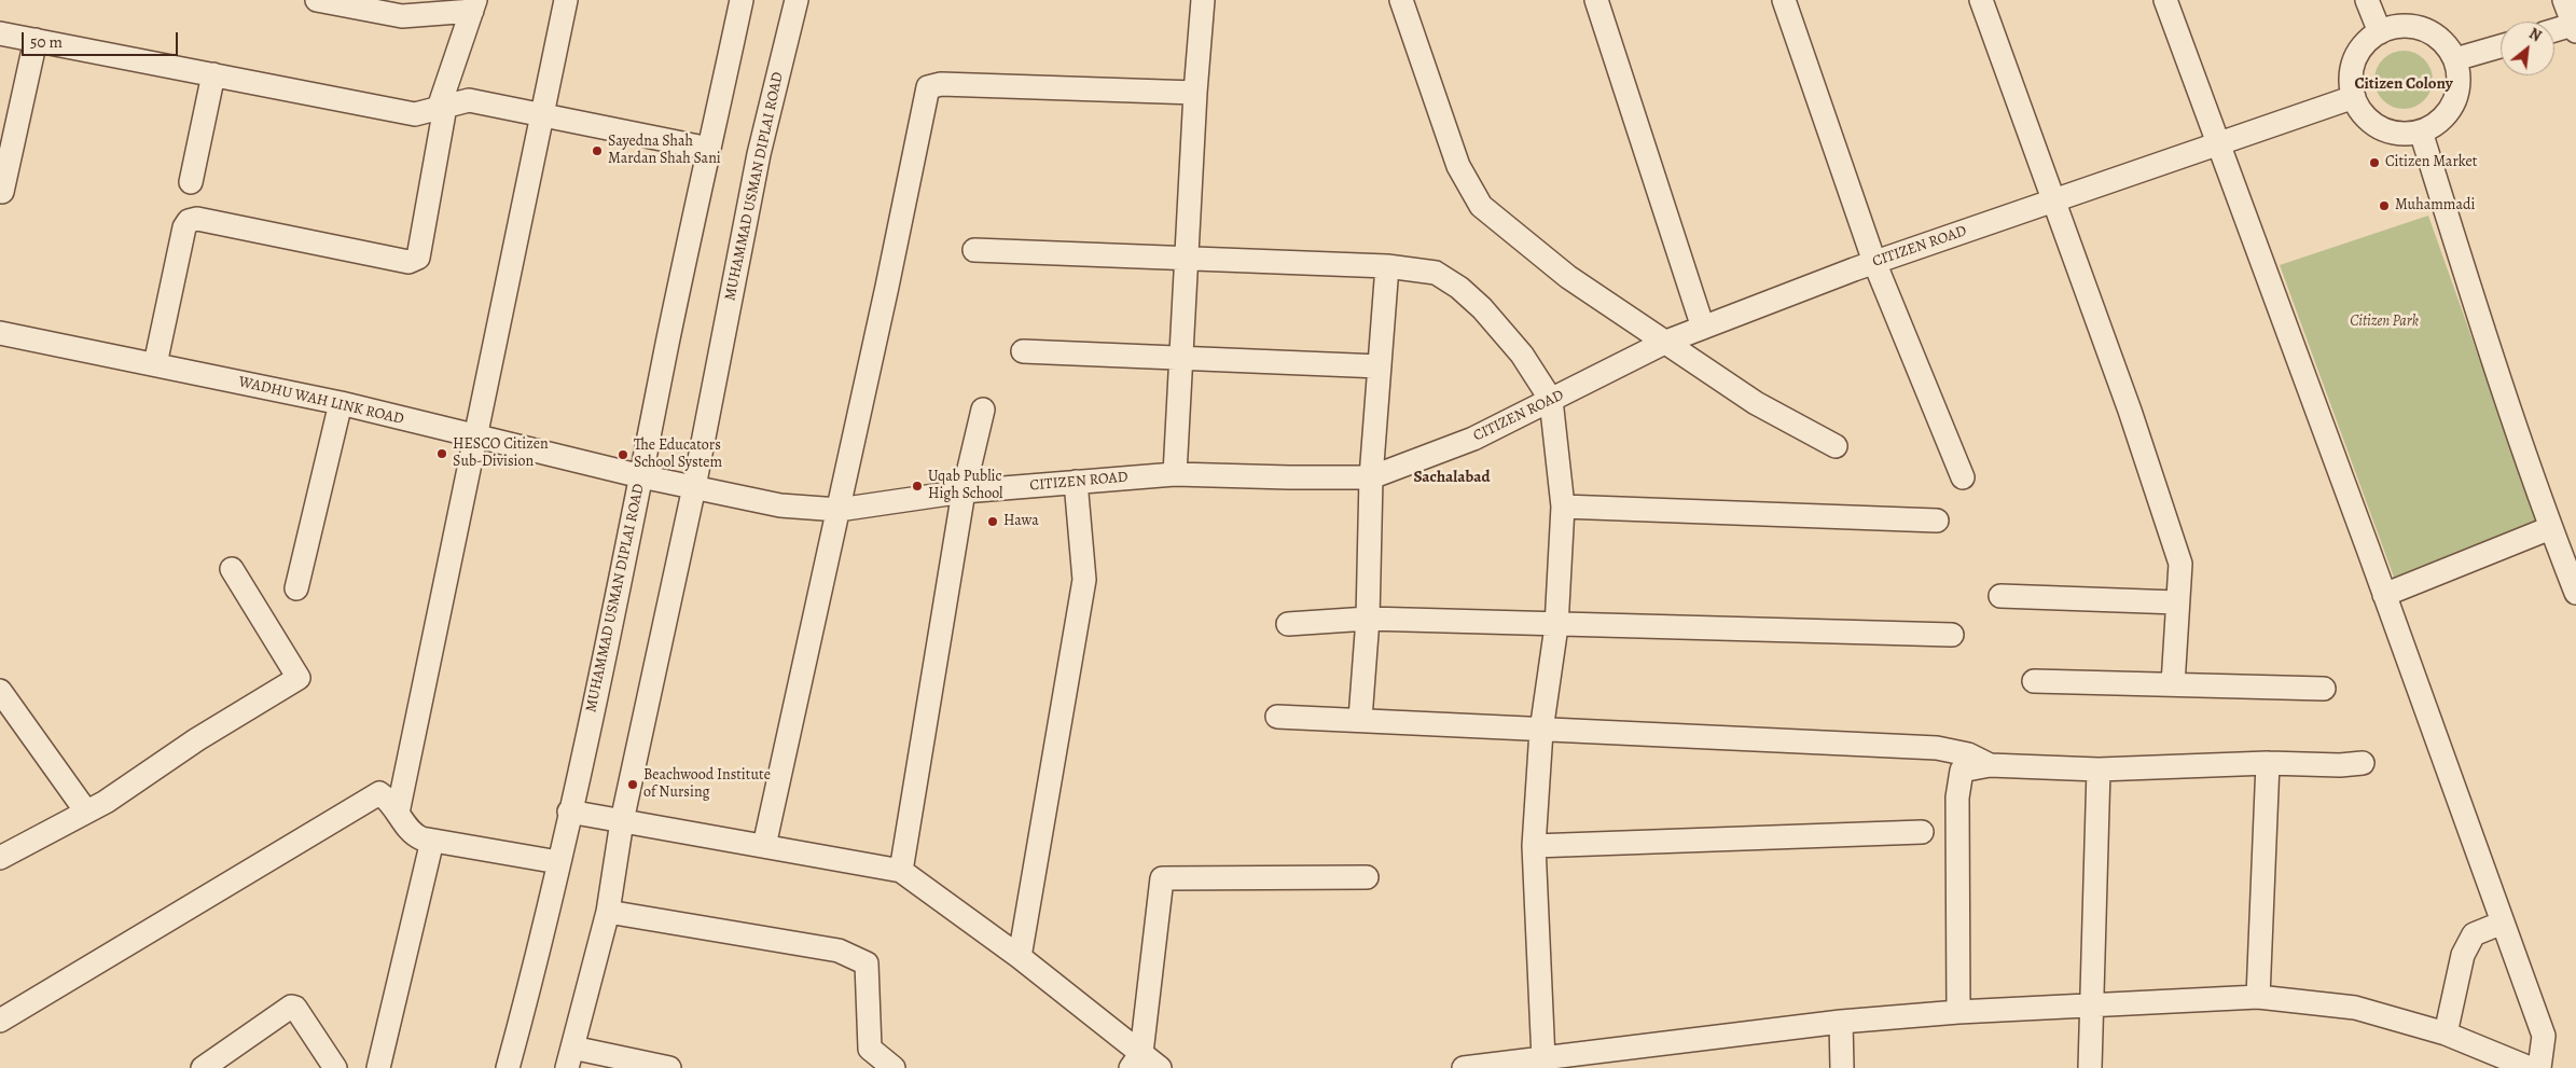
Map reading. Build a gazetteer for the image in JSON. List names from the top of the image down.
{
  "streets": {
    "street": ["MUHAMMAD USMAN DIPLAI ROAD", "CITIZEN ROAD", "WADHU WAH LINK ROAD"]
  },
  "crossings": [
    ["MUHAMMAD USMAN DIPLAI ROAD", "CITIZEN ROAD"],
    ["MUHAMMAD USMAN DIPLAI ROAD", "WADHU WAH LINK ROAD"],
    ["CITIZEN ROAD", "WADHU WAH LINK ROAD"]
  ],
  "districts": ["Citizen Colony", "Sachalabad"],
  "parks": ["Citizen Park"],
  "places": [
    "Sayedna Shah Mardan Shah Sani",
    "Citizen Market",
    "Muhammadi",
    "HESCO Citizen Sub-Division",
    "The Educators School System",
    "Uqab Public High School",
    "Hawa",
    "Beachwood Institute of Nursing"
  ],
  "scale_bar": "50 m",
  "north": "top right"
}
